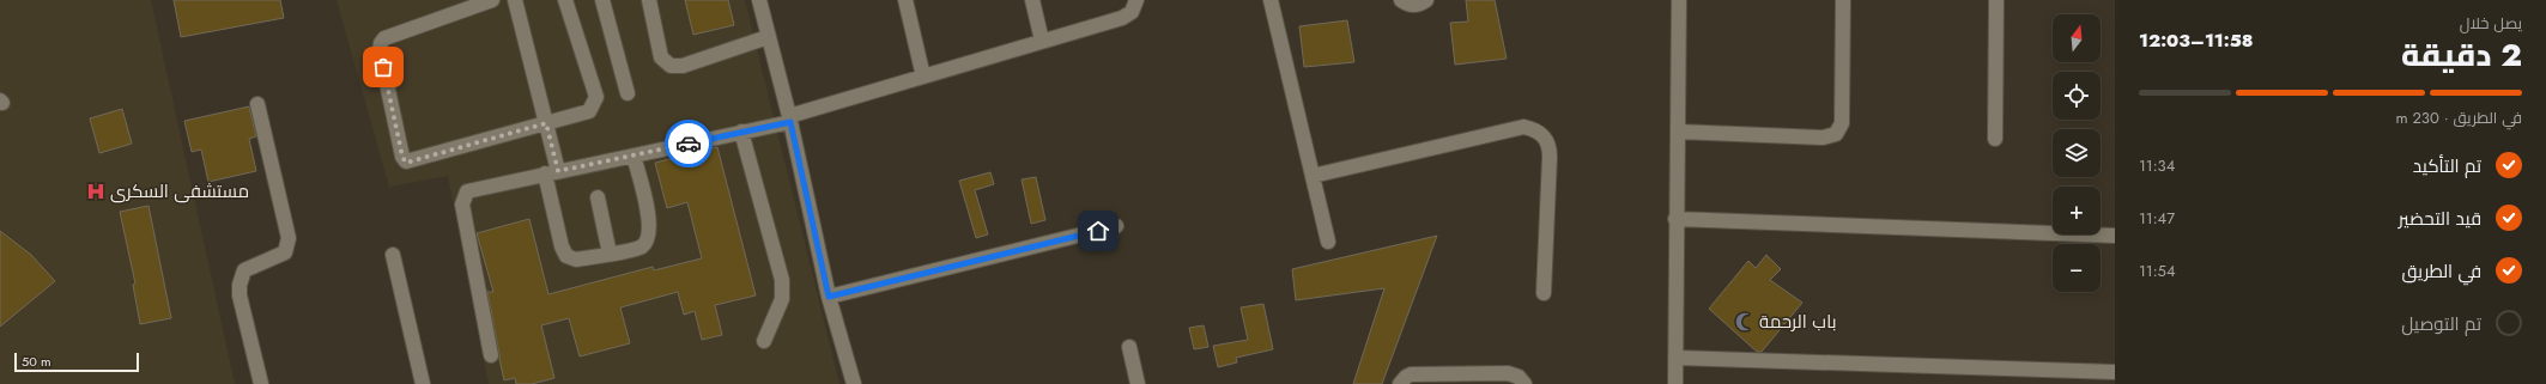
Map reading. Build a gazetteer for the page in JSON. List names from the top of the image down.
{
  "places": {
    "hospital": ["مستشفى السكرى"],
    "mosque": ["باب الرحمة"]
  },
  "scale_bar": "50 m",
  "north": "top",
  "page": {
    "heading": ["2 دقيقة", "يصل خلال", "11:58–12:03"],
    "map_buttons": ["+", "−"],
    "bar": "في الطريق · 230 m",
    "list": [
      ["تم التأكيد", "11:34"],
      ["قيد التحضير", "11:47"],
      ["في الطريق", "11:54"],
      "تم التوصيل"
    ],
    "scale": "50 m"
  }
}
